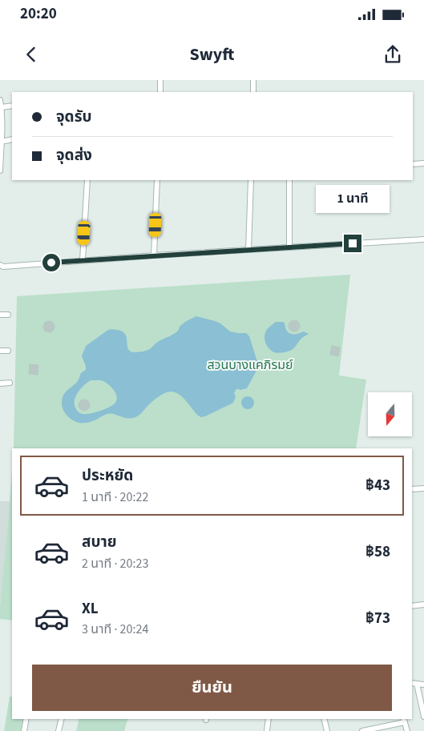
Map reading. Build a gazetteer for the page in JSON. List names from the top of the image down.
{
  "parks": ["สวนบางแคภิรมย์"],
  "north": "bottom",
  "page": {
    "status": "20:20",
    "header": "Swyft",
    "banner": ["จุดรับ", "จุดส่ง"],
    "bubble": "1 นาที",
    "list": [
      {
        "name": "ประหยัด",
        "note": "1 นาที · 20:22",
        "value": "฿43"
      },
      {
        "name": "สบาย",
        "note": "2 นาที · 20:23",
        "value": "฿58"
      },
      {
        "name": "XL",
        "note": "3 นาที · 20:24",
        "value": "฿73"
      }
    ],
    "buttons": "ยืนยัน"
  }
}
